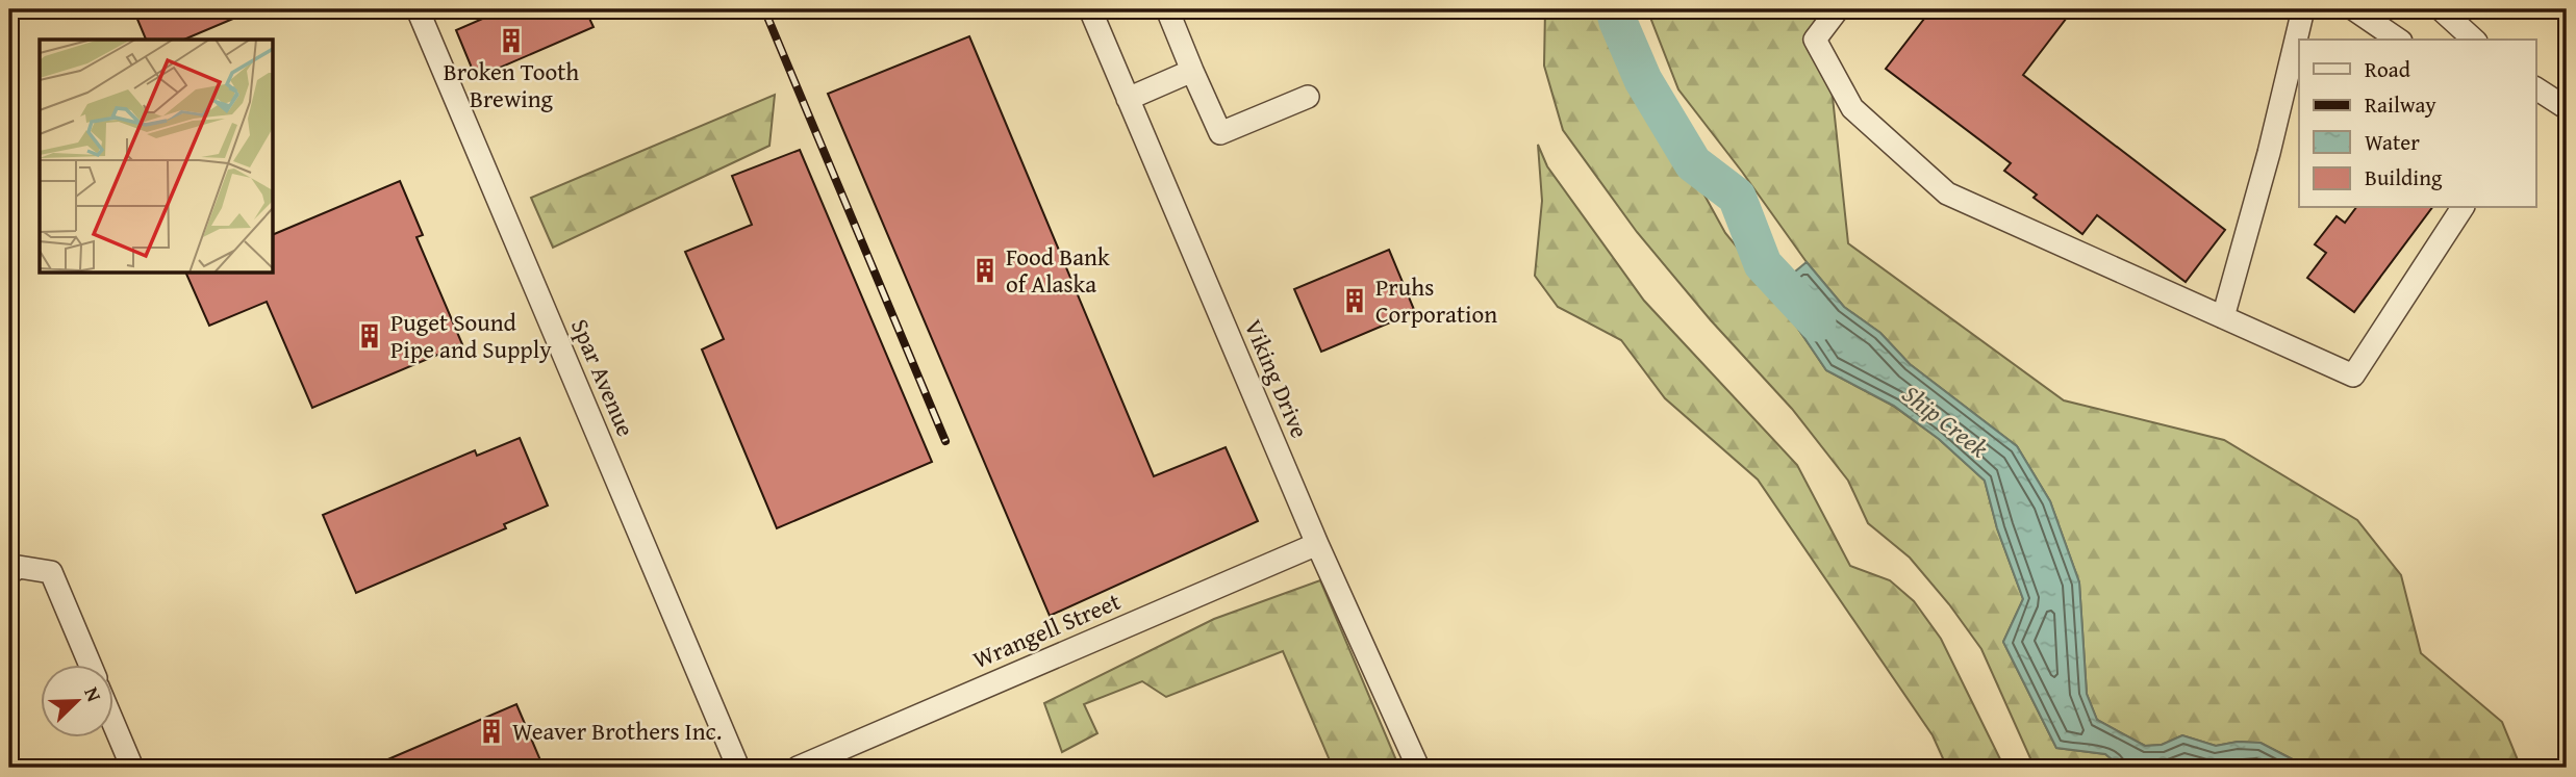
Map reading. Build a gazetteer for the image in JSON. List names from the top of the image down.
{
  "streets": {
    "street": ["Spar Avenue", "Viking Drive", "Wrangell Street"]
  },
  "crossings": [
    ["Viking Drive", "Wrangell Street"]
  ],
  "water": ["Ship Creek"],
  "places": {
    "building": [
      "Broken Tooth Brewing",
      "Food Bank of Alaska",
      "Pruhs Corporation",
      "Puget Sound Pipe and Supply",
      "Weaver Brothers Inc."
    ]
  },
  "legend": [
    "Road",
    "Railway",
    "Water",
    "Building"
  ],
  "north": "top right"
}
